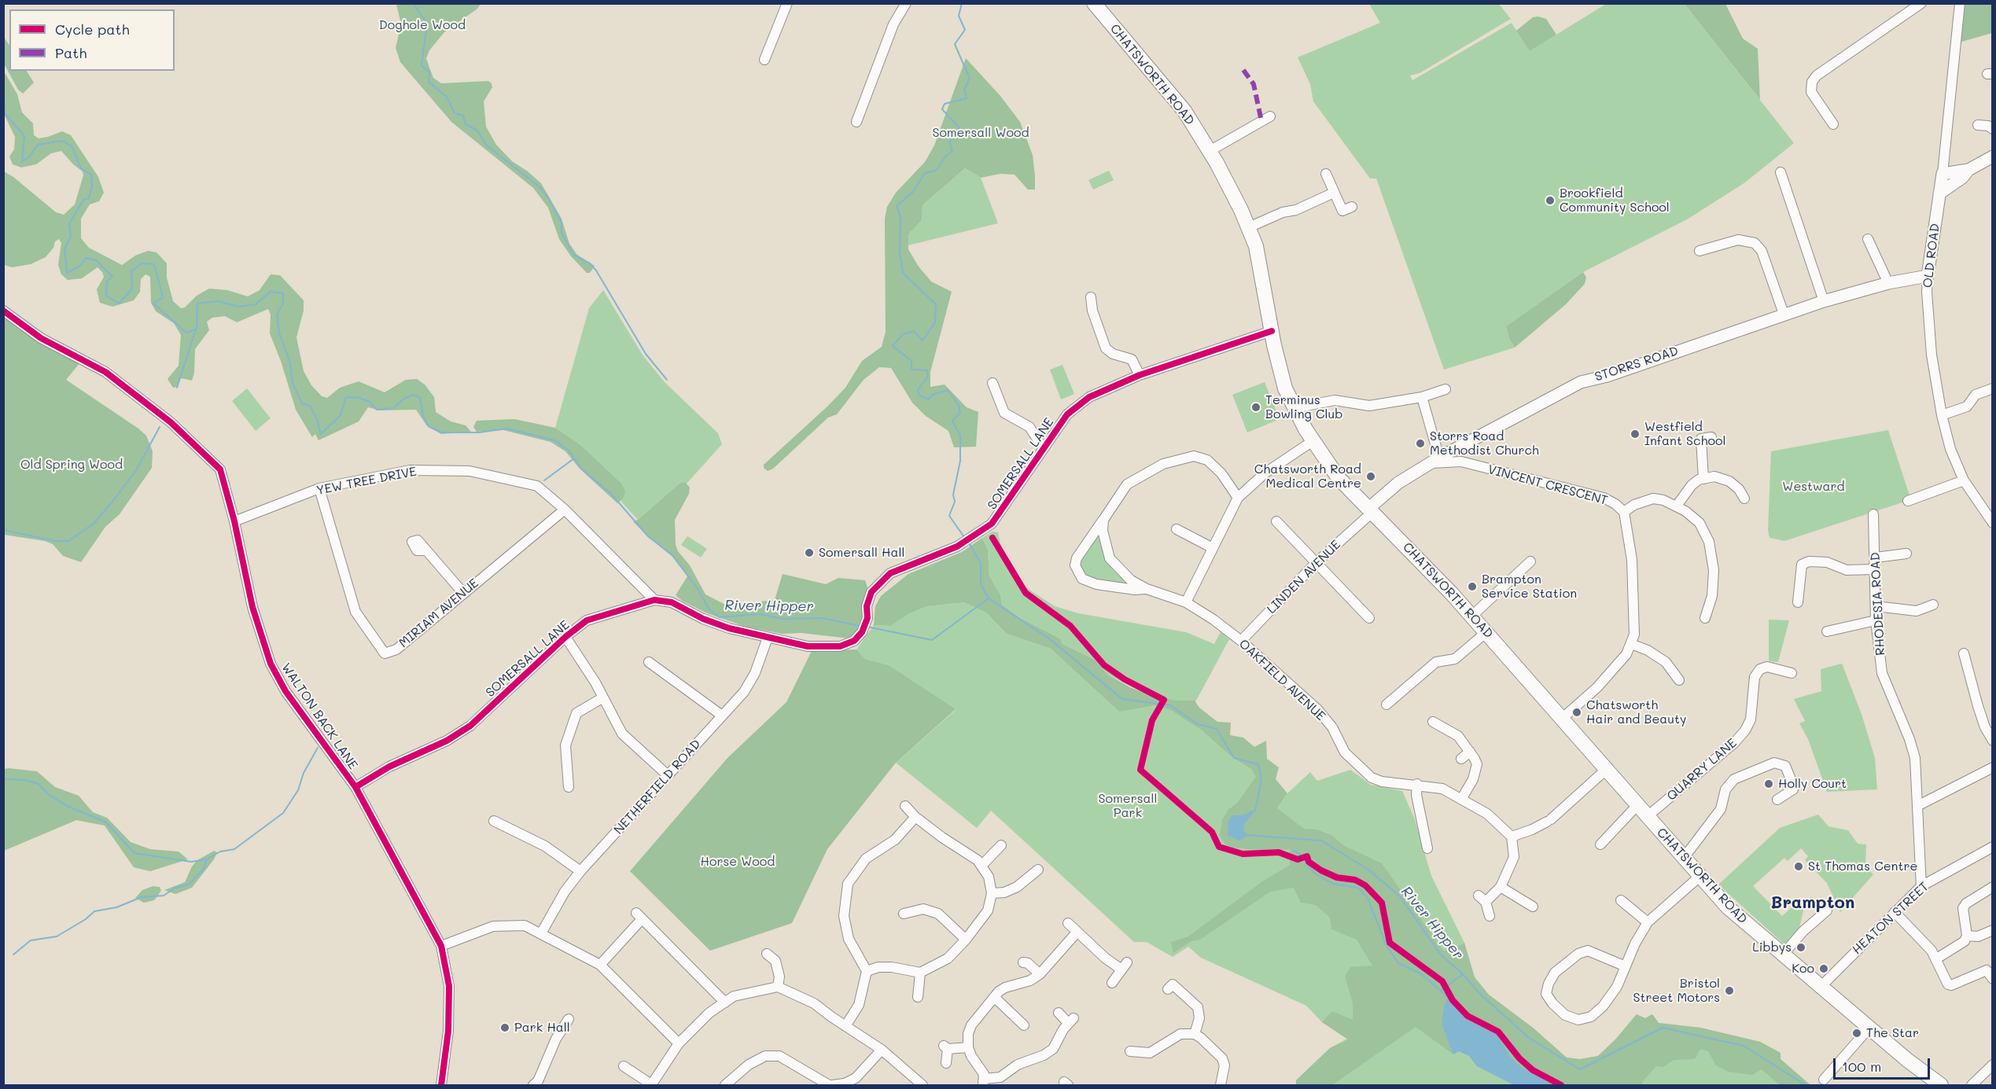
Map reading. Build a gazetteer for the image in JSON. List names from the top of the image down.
{
  "streets": {
    "highway": ["CHATSWORTH ROAD"],
    "main road": ["OLD ROAD", "STORRS ROAD"],
    "street": [
      "SOMERSALL LANE",
      "YEW TREE DRIVE",
      "VINCENT CRESCENT",
      "LINDEN AVENUE",
      "RHODESIA ROAD",
      "MIRIAM AVENUE",
      "OAKFIELD AVENUE",
      "WALTON BACK LANE",
      "QUARRY LANE",
      "NETHERFIELD ROAD",
      "HEATON STREET"
    ]
  },
  "crossings": [
    ["CHATSWORTH ROAD", "STORRS ROAD"],
    ["CHATSWORTH ROAD", "SOMERSALL LANE"],
    ["CHATSWORTH ROAD", "VINCENT CRESCENT"],
    ["CHATSWORTH ROAD", "LINDEN AVENUE"],
    ["CHATSWORTH ROAD", "QUARRY LANE"],
    ["CHATSWORTH ROAD", "HEATON STREET"],
    ["OLD ROAD", "STORRS ROAD"],
    ["STORRS ROAD", "VINCENT CRESCENT"],
    ["STORRS ROAD", "LINDEN AVENUE"],
    ["SOMERSALL LANE", "YEW TREE DRIVE"],
    ["SOMERSALL LANE", "WALTON BACK LANE"],
    ["SOMERSALL LANE", "NETHERFIELD ROAD"],
    ["YEW TREE DRIVE", "MIRIAM AVENUE"],
    ["YEW TREE DRIVE", "WALTON BACK LANE"],
    ["LINDEN AVENUE", "OAKFIELD AVENUE"],
    ["RHODESIA ROAD", "HEATON STREET"]
  ],
  "districts": ["Brampton"],
  "water": ["River Hipper"],
  "parks": [
    "Doghole Wood",
    "Somersall Wood",
    "Old Spring Wood",
    "Westward",
    "Somersall Park",
    "Horse Wood"
  ],
  "places": [
    "Brookfield Community School",
    "Terminus Bowling Club",
    "Westfield Infant School",
    "Storrs Road Methodist Church",
    "Chatsworth Road Medical Centre",
    "Somersall Hall",
    "Brampton Service Station",
    "Chatsworth Hair and Beauty",
    "Holly Court",
    "St Thomas Centre",
    "Libbys",
    "Koo",
    "Bristol Street Motors",
    "Park Hall",
    "The Star"
  ],
  "legend": ["Cycle path", "Path"],
  "scale_bar": "100 m"
}
